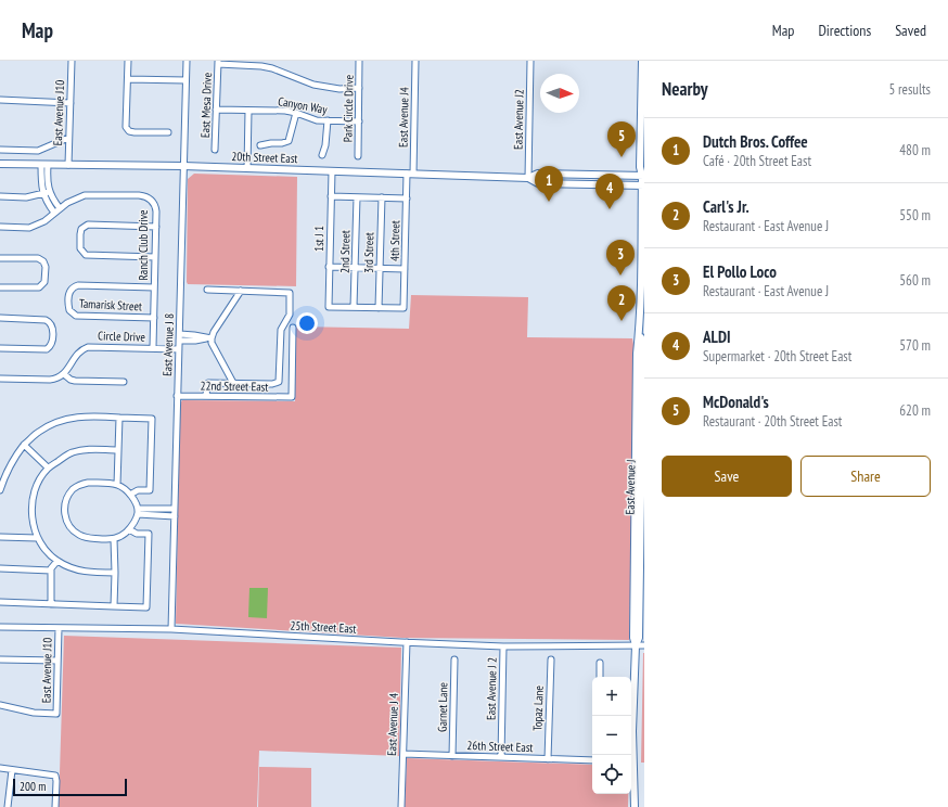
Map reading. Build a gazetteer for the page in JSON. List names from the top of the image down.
{
  "streets": {
    "main road": ["20th Street East", "East Avenue J"],
    "street": [
      "East Mesa Drive",
      "Canyon Way",
      "Park Circle Drive",
      "East Avenue J10",
      "East Avenue J4",
      "East Avenue J2",
      "1st J 1",
      "4th Street",
      "Ranch Club Drive",
      "2nd Street",
      "3rd Street",
      "Tamarisk Street",
      "Circle Drive",
      "East Avenue J 8",
      "22nd Street East",
      "25th Street East",
      "East Avenue J 2",
      "Garnet Lane",
      "Topaz Lane",
      "East Avenue J 4",
      "26th Street East"
    ]
  },
  "crossings": [
    ["East Mesa Drive", "Canyon Way"],
    ["Canyon Way", "Park Circle Drive"],
    ["East Avenue J10", "20th Street East"],
    ["East Avenue J10", "25th Street East"],
    ["East Avenue J4", "20th Street East"],
    ["East Avenue J4", "4th Street"],
    ["East Avenue J2", "20th Street East"],
    ["20th Street East", "1st J 1"],
    ["20th Street East", "4th Street"],
    ["20th Street East", "East Avenue J 8"],
    ["20th Street East", "East Avenue J"],
    ["1st J 1", "2nd Street"],
    ["4th Street", "3rd Street"],
    ["Ranch Club Drive", "Tamarisk Street"],
    ["Ranch Club Drive", "Circle Drive"],
    ["Circle Drive", "East Avenue J 8"],
    ["East Avenue J 8", "22nd Street East"],
    ["East Avenue J 8", "25th Street East"],
    ["East Avenue J", "25th Street East"],
    ["25th Street East", "East Avenue J 2"],
    ["25th Street East", "East Avenue J 4"],
    ["East Avenue J 2", "26th Street East"],
    ["Garnet Lane", "26th Street East"],
    ["Topaz Lane", "26th Street East"],
    ["East Avenue J 4", "26th Street East"]
  ],
  "scale_bar": "200 m",
  "north": "right",
  "page": {
    "header": "Map",
    "nav": ["Map", "Directions", "Saved"],
    "heading": ["Nearby", "5 results"],
    "list": [
      {
        "mark": "1",
        "name": "Dutch Bros. Coffee",
        "note": "Café · 20th Street East",
        "value": "480 m"
      },
      {
        "mark": "2",
        "name": "Carl's Jr.",
        "note": "Restaurant · East Avenue J",
        "value": "550 m"
      },
      {
        "mark": "3",
        "name": "El Pollo Loco",
        "note": "Restaurant · East Avenue J",
        "value": "560 m"
      },
      {
        "mark": "4",
        "name": "ALDI",
        "note": "Supermarket · 20th Street East",
        "value": "570 m"
      },
      {
        "mark": "5",
        "name": "McDonald's",
        "note": "Restaurant · 20th Street East",
        "value": "620 m"
      }
    ],
    "pins": [
      "5",
      "1",
      "4",
      "3",
      "2"
    ],
    "buttons": ["Save", "Share"],
    "map_buttons": ["+", "−"],
    "scale": "200 m"
  }
}
